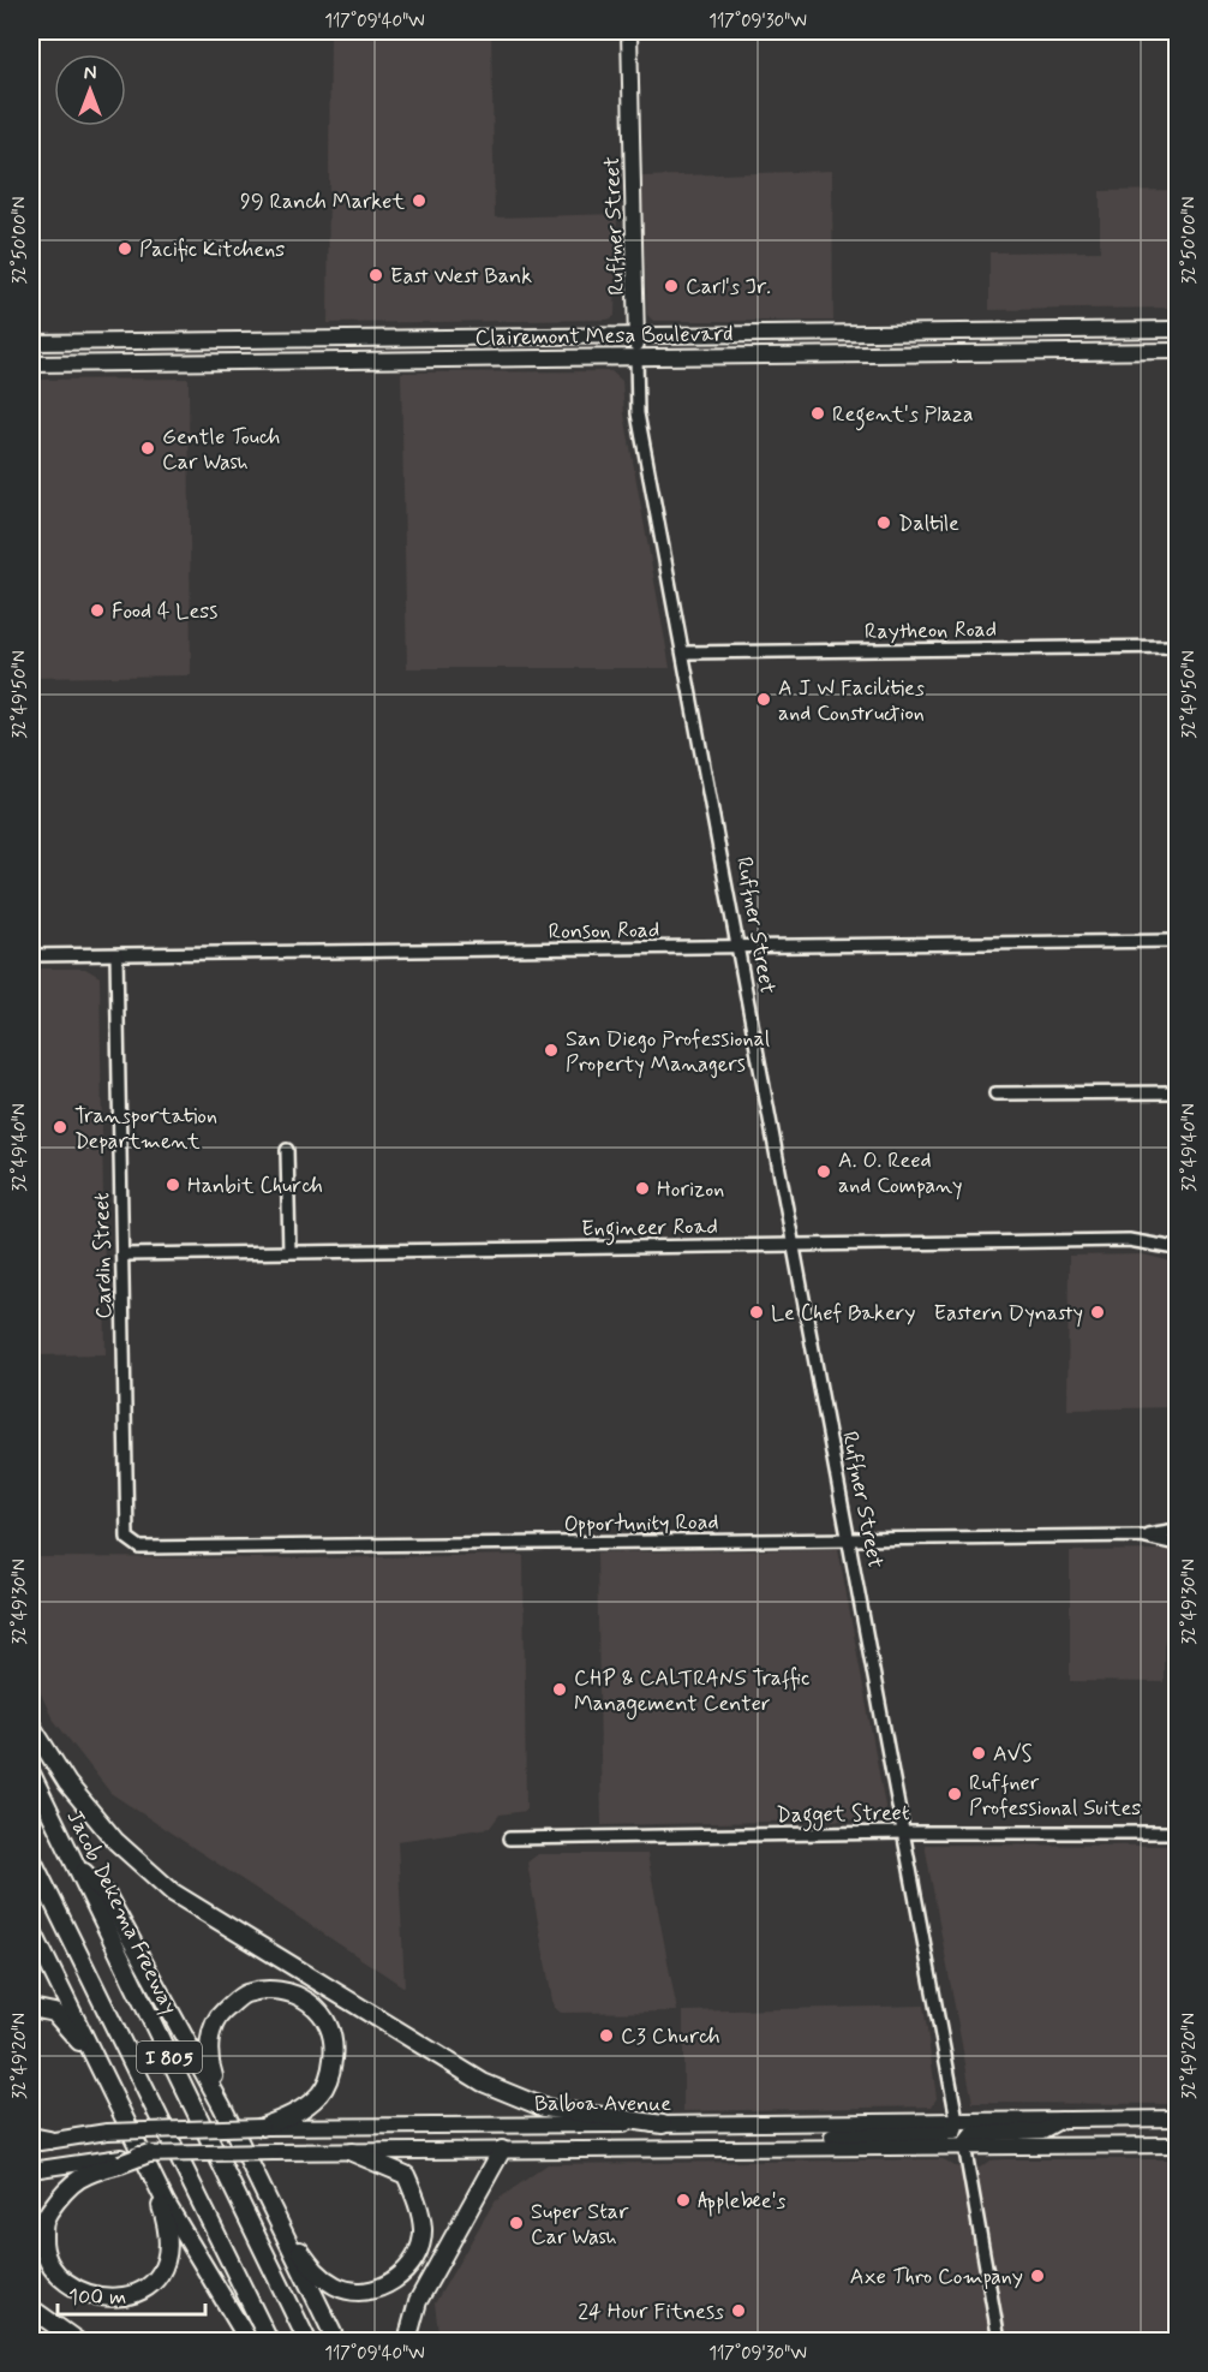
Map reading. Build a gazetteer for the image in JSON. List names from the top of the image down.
{
  "streets": {
    "highway": ["Jacob Dekema Freeway", "I 805"],
    "main road": ["Ruffner Street", "Clairemont Mesa Boulevard", "Balboa Avenue"],
    "street": [
      "Raytheon Road",
      "Ronson Road",
      "Engineer Road",
      "Cardin Street",
      "Opportunity Road",
      "Dagget Street"
    ]
  },
  "crossings": [
    ["Ruffner Street", "Clairemont Mesa Boulevard"],
    ["Ruffner Street", "Raytheon Road"],
    ["Ruffner Street", "Ronson Road"],
    ["Ruffner Street", "Engineer Road"],
    ["Ruffner Street", "Opportunity Road"],
    ["Ruffner Street", "Dagget Street"],
    ["Ruffner Street", "Balboa Avenue"],
    ["Ronson Road", "Cardin Street"],
    ["Engineer Road", "Cardin Street"],
    ["Cardin Street", "Opportunity Road"]
  ],
  "places": [
    "99 Ranch Market",
    "Pacific Kitchens",
    "East West Bank",
    "Carl's Jr.",
    "Regent's Plaza",
    "Gentle Touch Car Wash",
    "Daltile",
    "Food 4 Less",
    "A J W Facilities and Construction",
    "San Diego Professional Property Managers",
    "Transportation Department",
    "A. O. Reed and Company",
    "Hanbit Church",
    "Horizon",
    "Le Chef Bakery",
    "Eastern Dynasty",
    "CHP & CALTRANS Traffic Management Center",
    "AVS",
    "Ruffner Professional Suites",
    "C3 Church",
    "Applebee's",
    "Super Star Car Wash",
    "Axe Thro Company",
    "24 Hour Fitness"
  ],
  "scale_bar": "100 m",
  "north": "top",
  "coordinates": [
    "117°09'40\"W",
    "117°09'30\"W",
    "32°50'00\"N",
    "32°49'50\"N",
    "32°49'40\"N",
    "32°49'30\"N",
    "32°49'20\"N"
  ]
}
